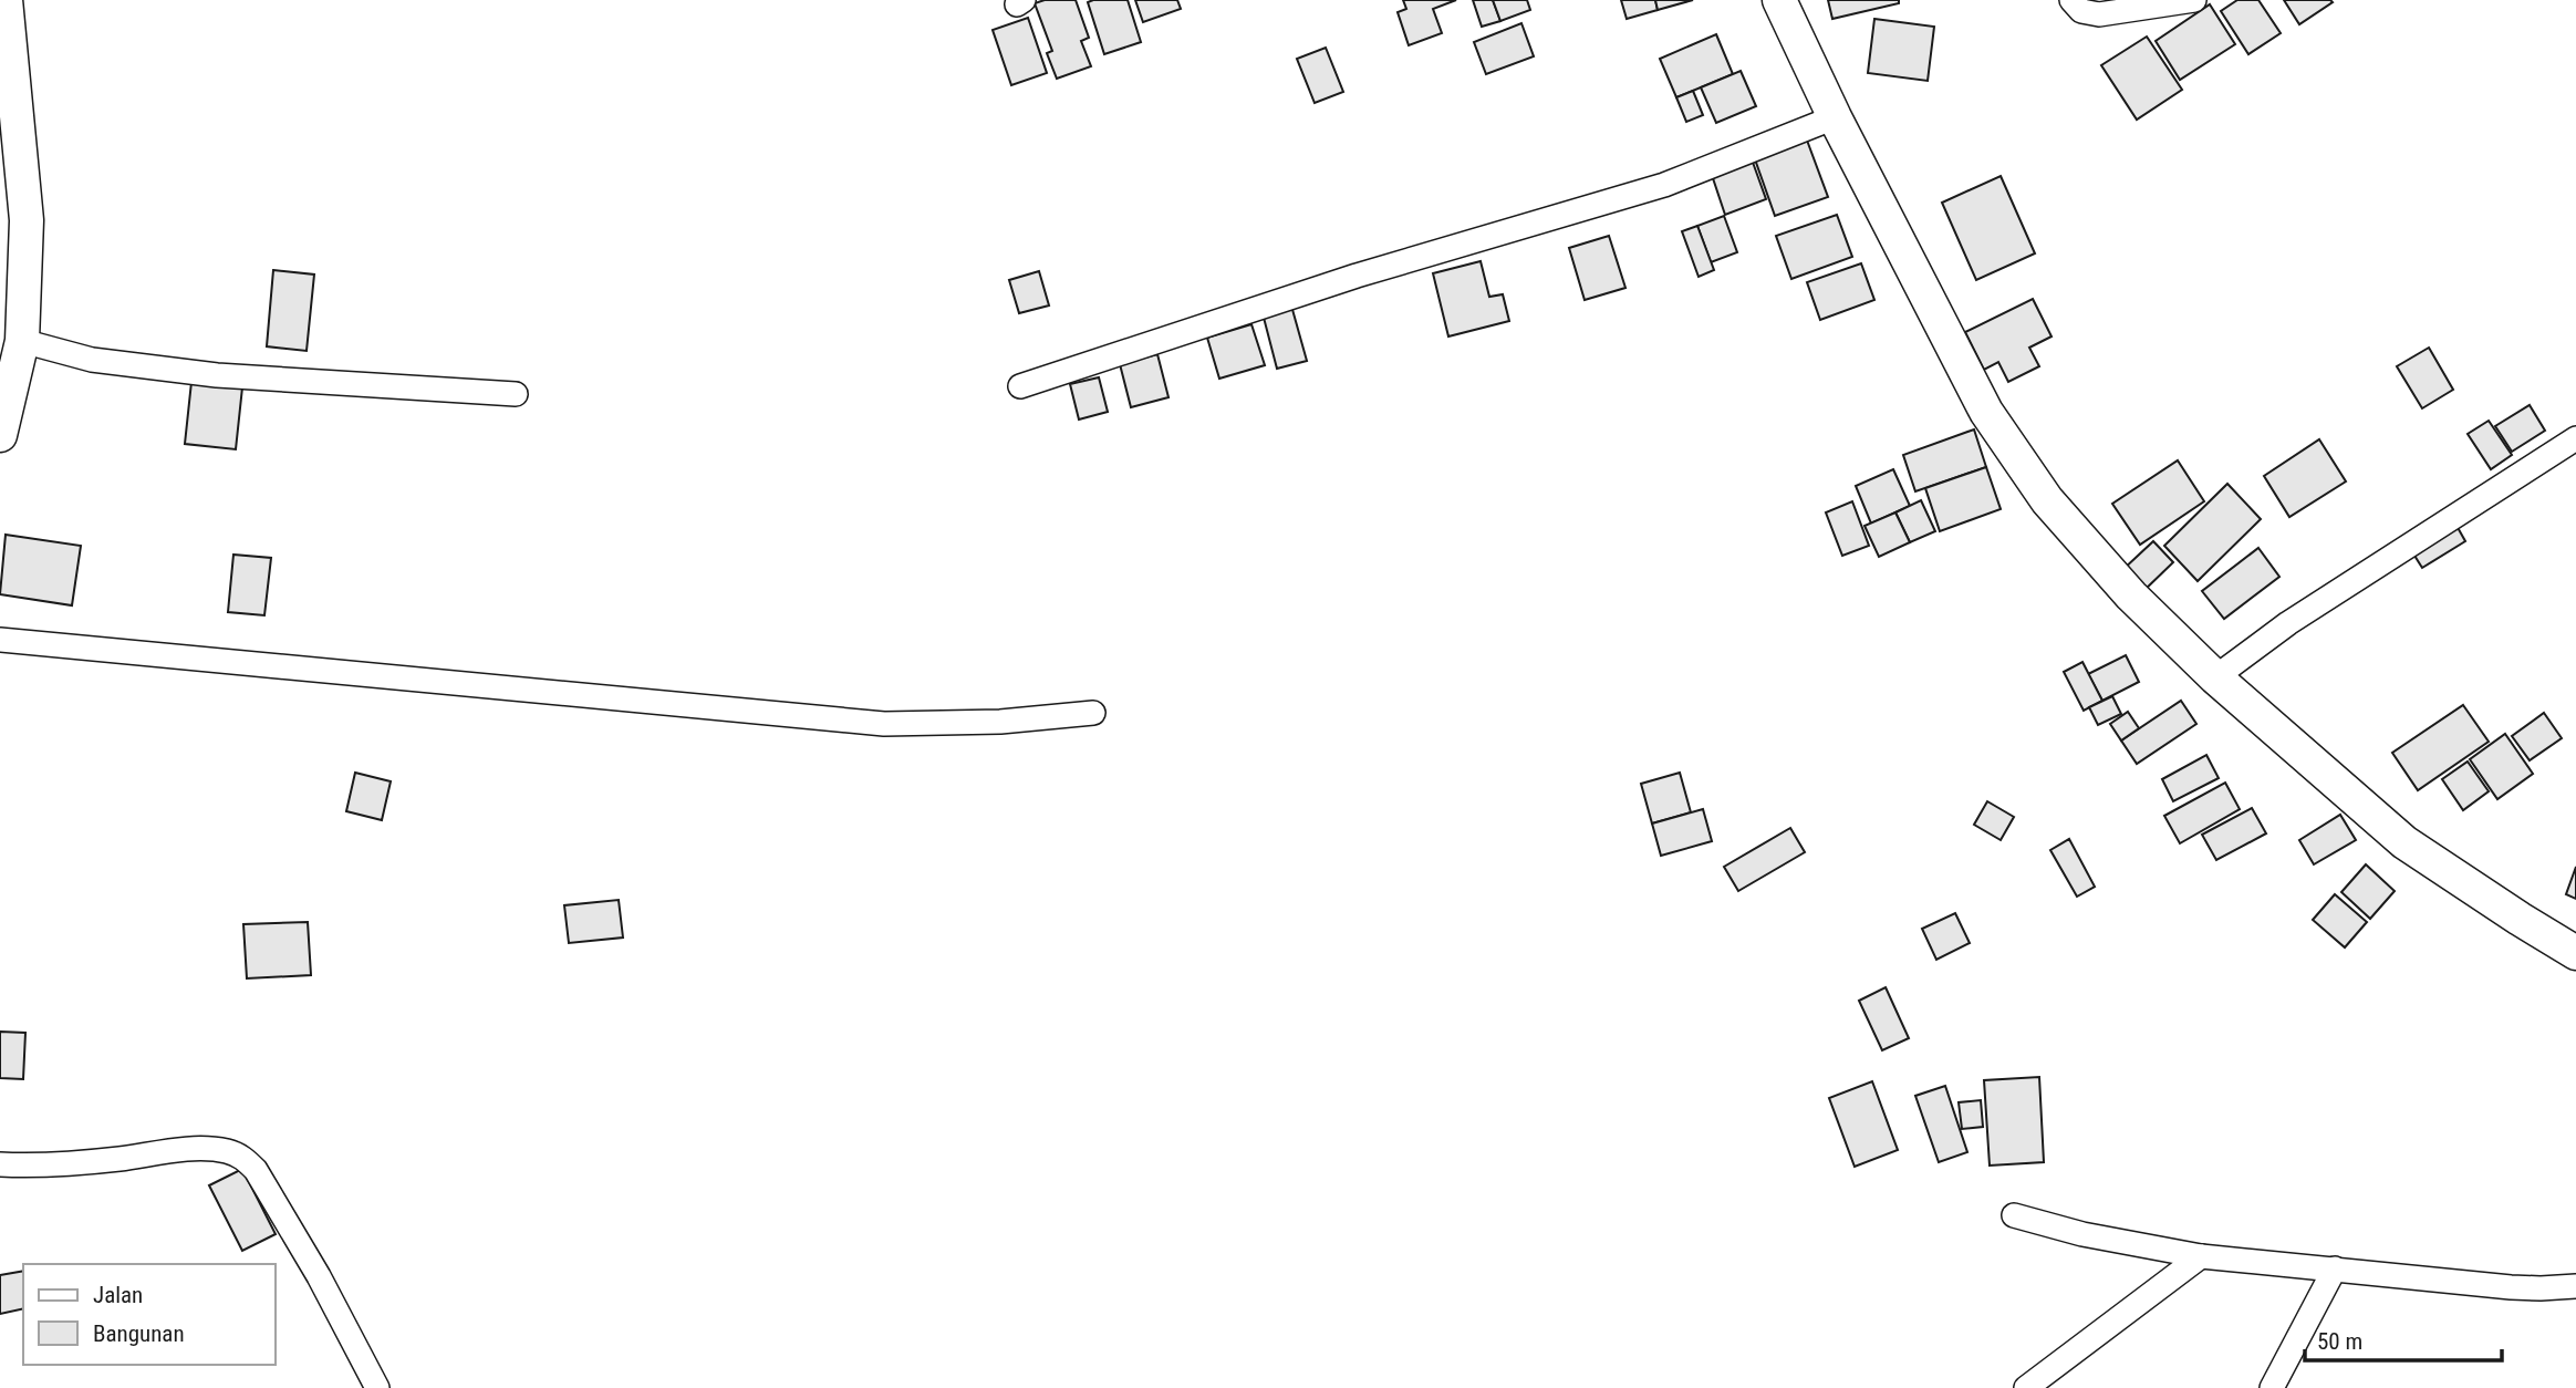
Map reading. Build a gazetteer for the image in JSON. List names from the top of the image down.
{
  "legend": ["Jalan", "Bangunan"],
  "scale_bar": "50 m"
}
